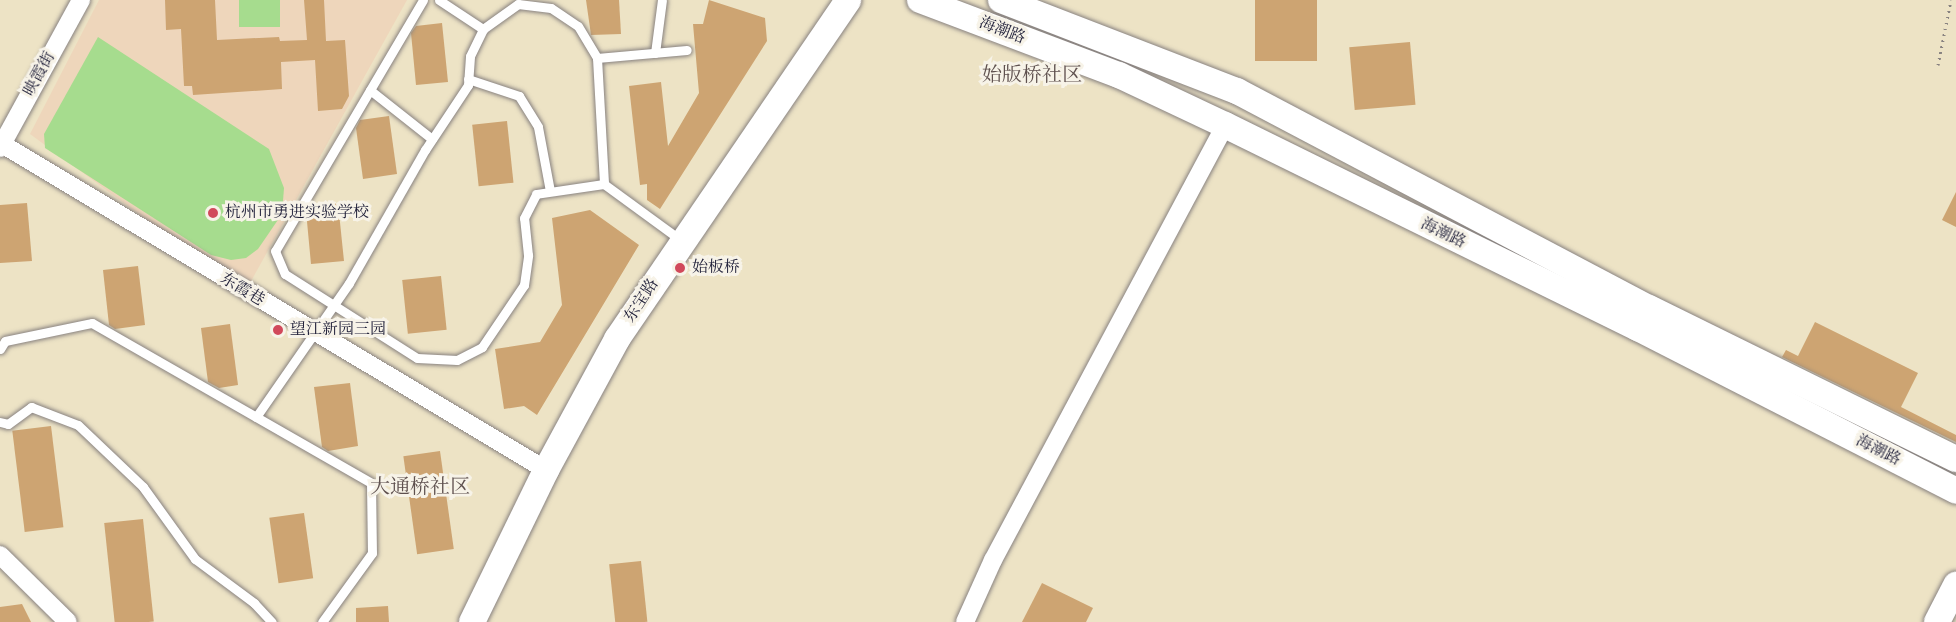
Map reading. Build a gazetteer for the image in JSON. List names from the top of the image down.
{
  "streets": {
    "main road": ["海潮路", "东宝路"],
    "street": ["映霞街", "东霞巷"]
  },
  "crossings": [
    ["映霞街", "东霞巷"],
    ["东霞巷", "东宝路"]
  ],
  "districts": ["始版桥社区", "大通桥社区"],
  "places": ["杭州市勇进实验学校", "始板桥", "望江新园三园"]
}
